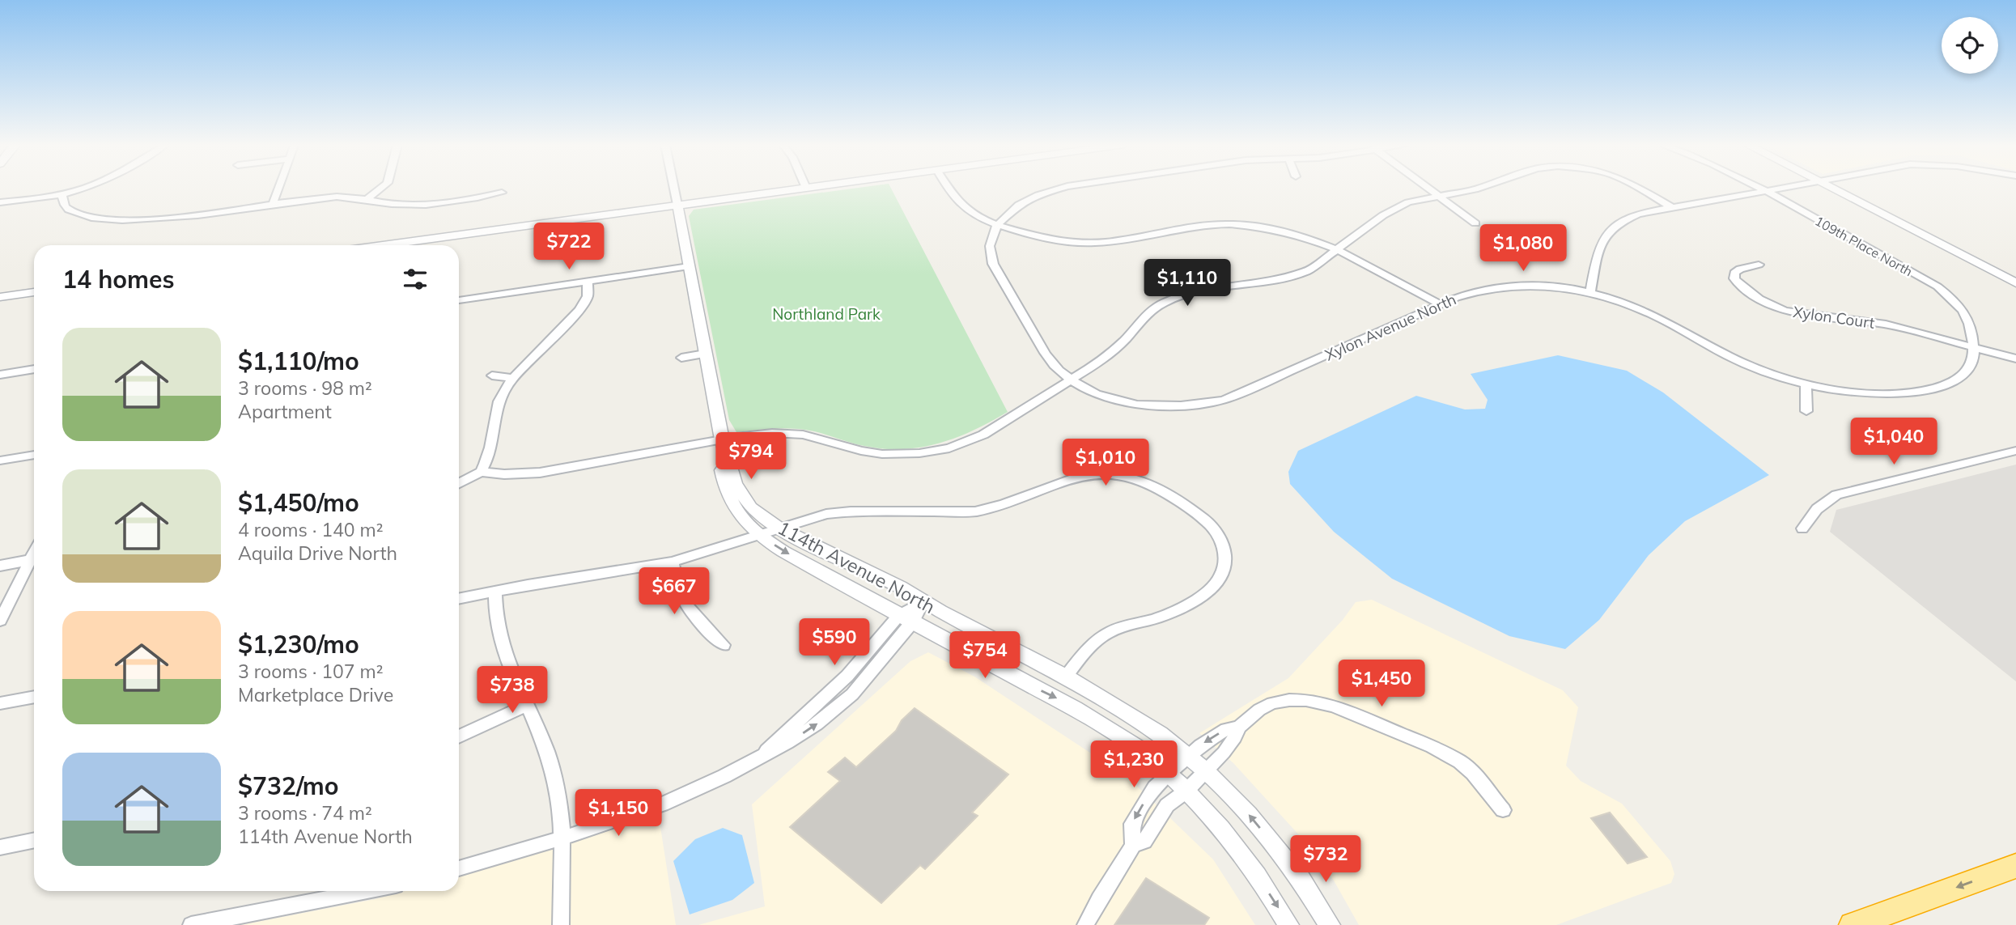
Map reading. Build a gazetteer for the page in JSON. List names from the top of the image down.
{
  "streets": {
    "street": [
      "109th Place North",
      "Xylon Court",
      "Xylon Avenue North",
      "114th Avenue North"
    ]
  },
  "crossings": [
    ["109th Place North", "Xylon Court"],
    ["109th Place North", "Xylon Avenue North"],
    ["Xylon Court", "Xylon Avenue North"]
  ],
  "parks": ["Northland Park"],
  "page": {
    "price": [
      "$722",
      "$1,080",
      "$1,110",
      "$1,040",
      "$794",
      "$1,010",
      "$667",
      "$590",
      "$754",
      "$1,450",
      "$738",
      "$1,230",
      "$1,150",
      "$732"
    ],
    "heading": "14 homes",
    "list": [
      {
        "name": "$1,110/mo",
        "note": "3 rooms · 98 m² · Apartment"
      },
      {
        "name": "$1,450/mo",
        "note": "4 rooms · 140 m² · Aquila Drive North"
      },
      {
        "name": "$1,230/mo",
        "note": "3 rooms · 107 m² · Marketplace Drive"
      },
      {
        "name": "$732/mo",
        "note": "3 rooms · 74 m² · 114th Avenue North"
      }
    ]
  }
}
